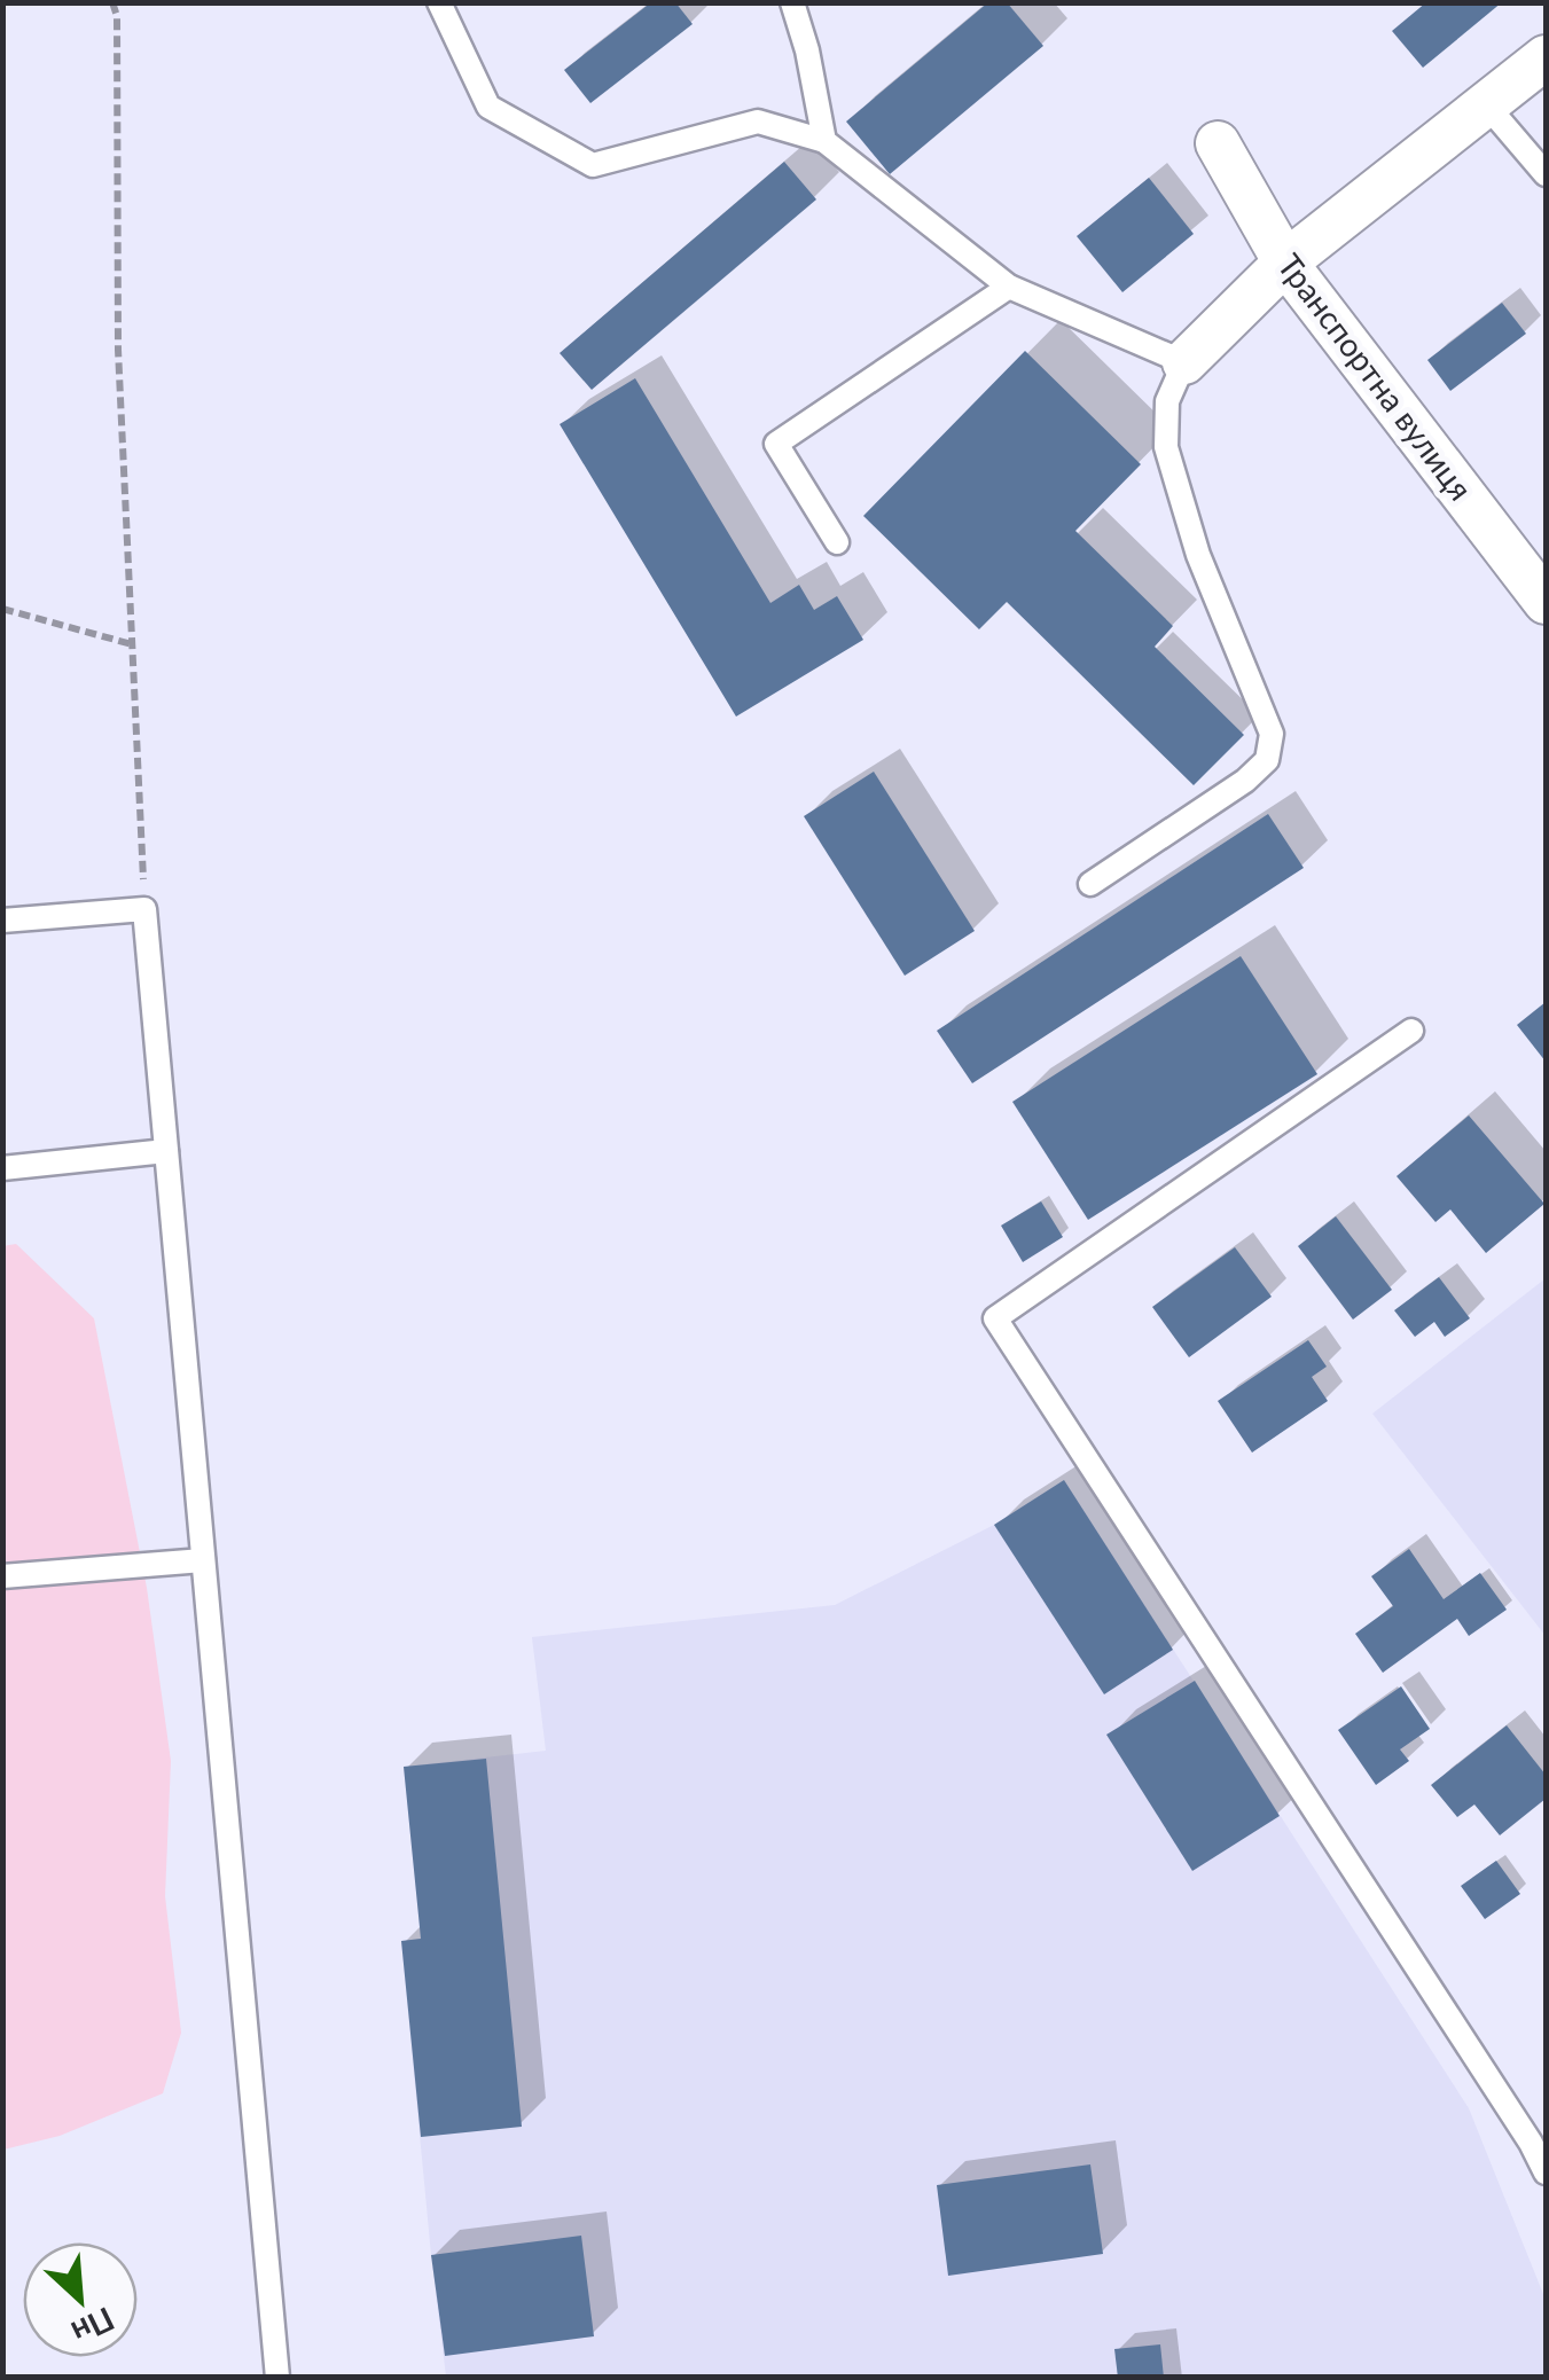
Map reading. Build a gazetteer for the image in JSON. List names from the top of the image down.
{
  "streets": {
    "street": ["Транспортна вулиця"]
  },
  "north": "bottom right"
}
